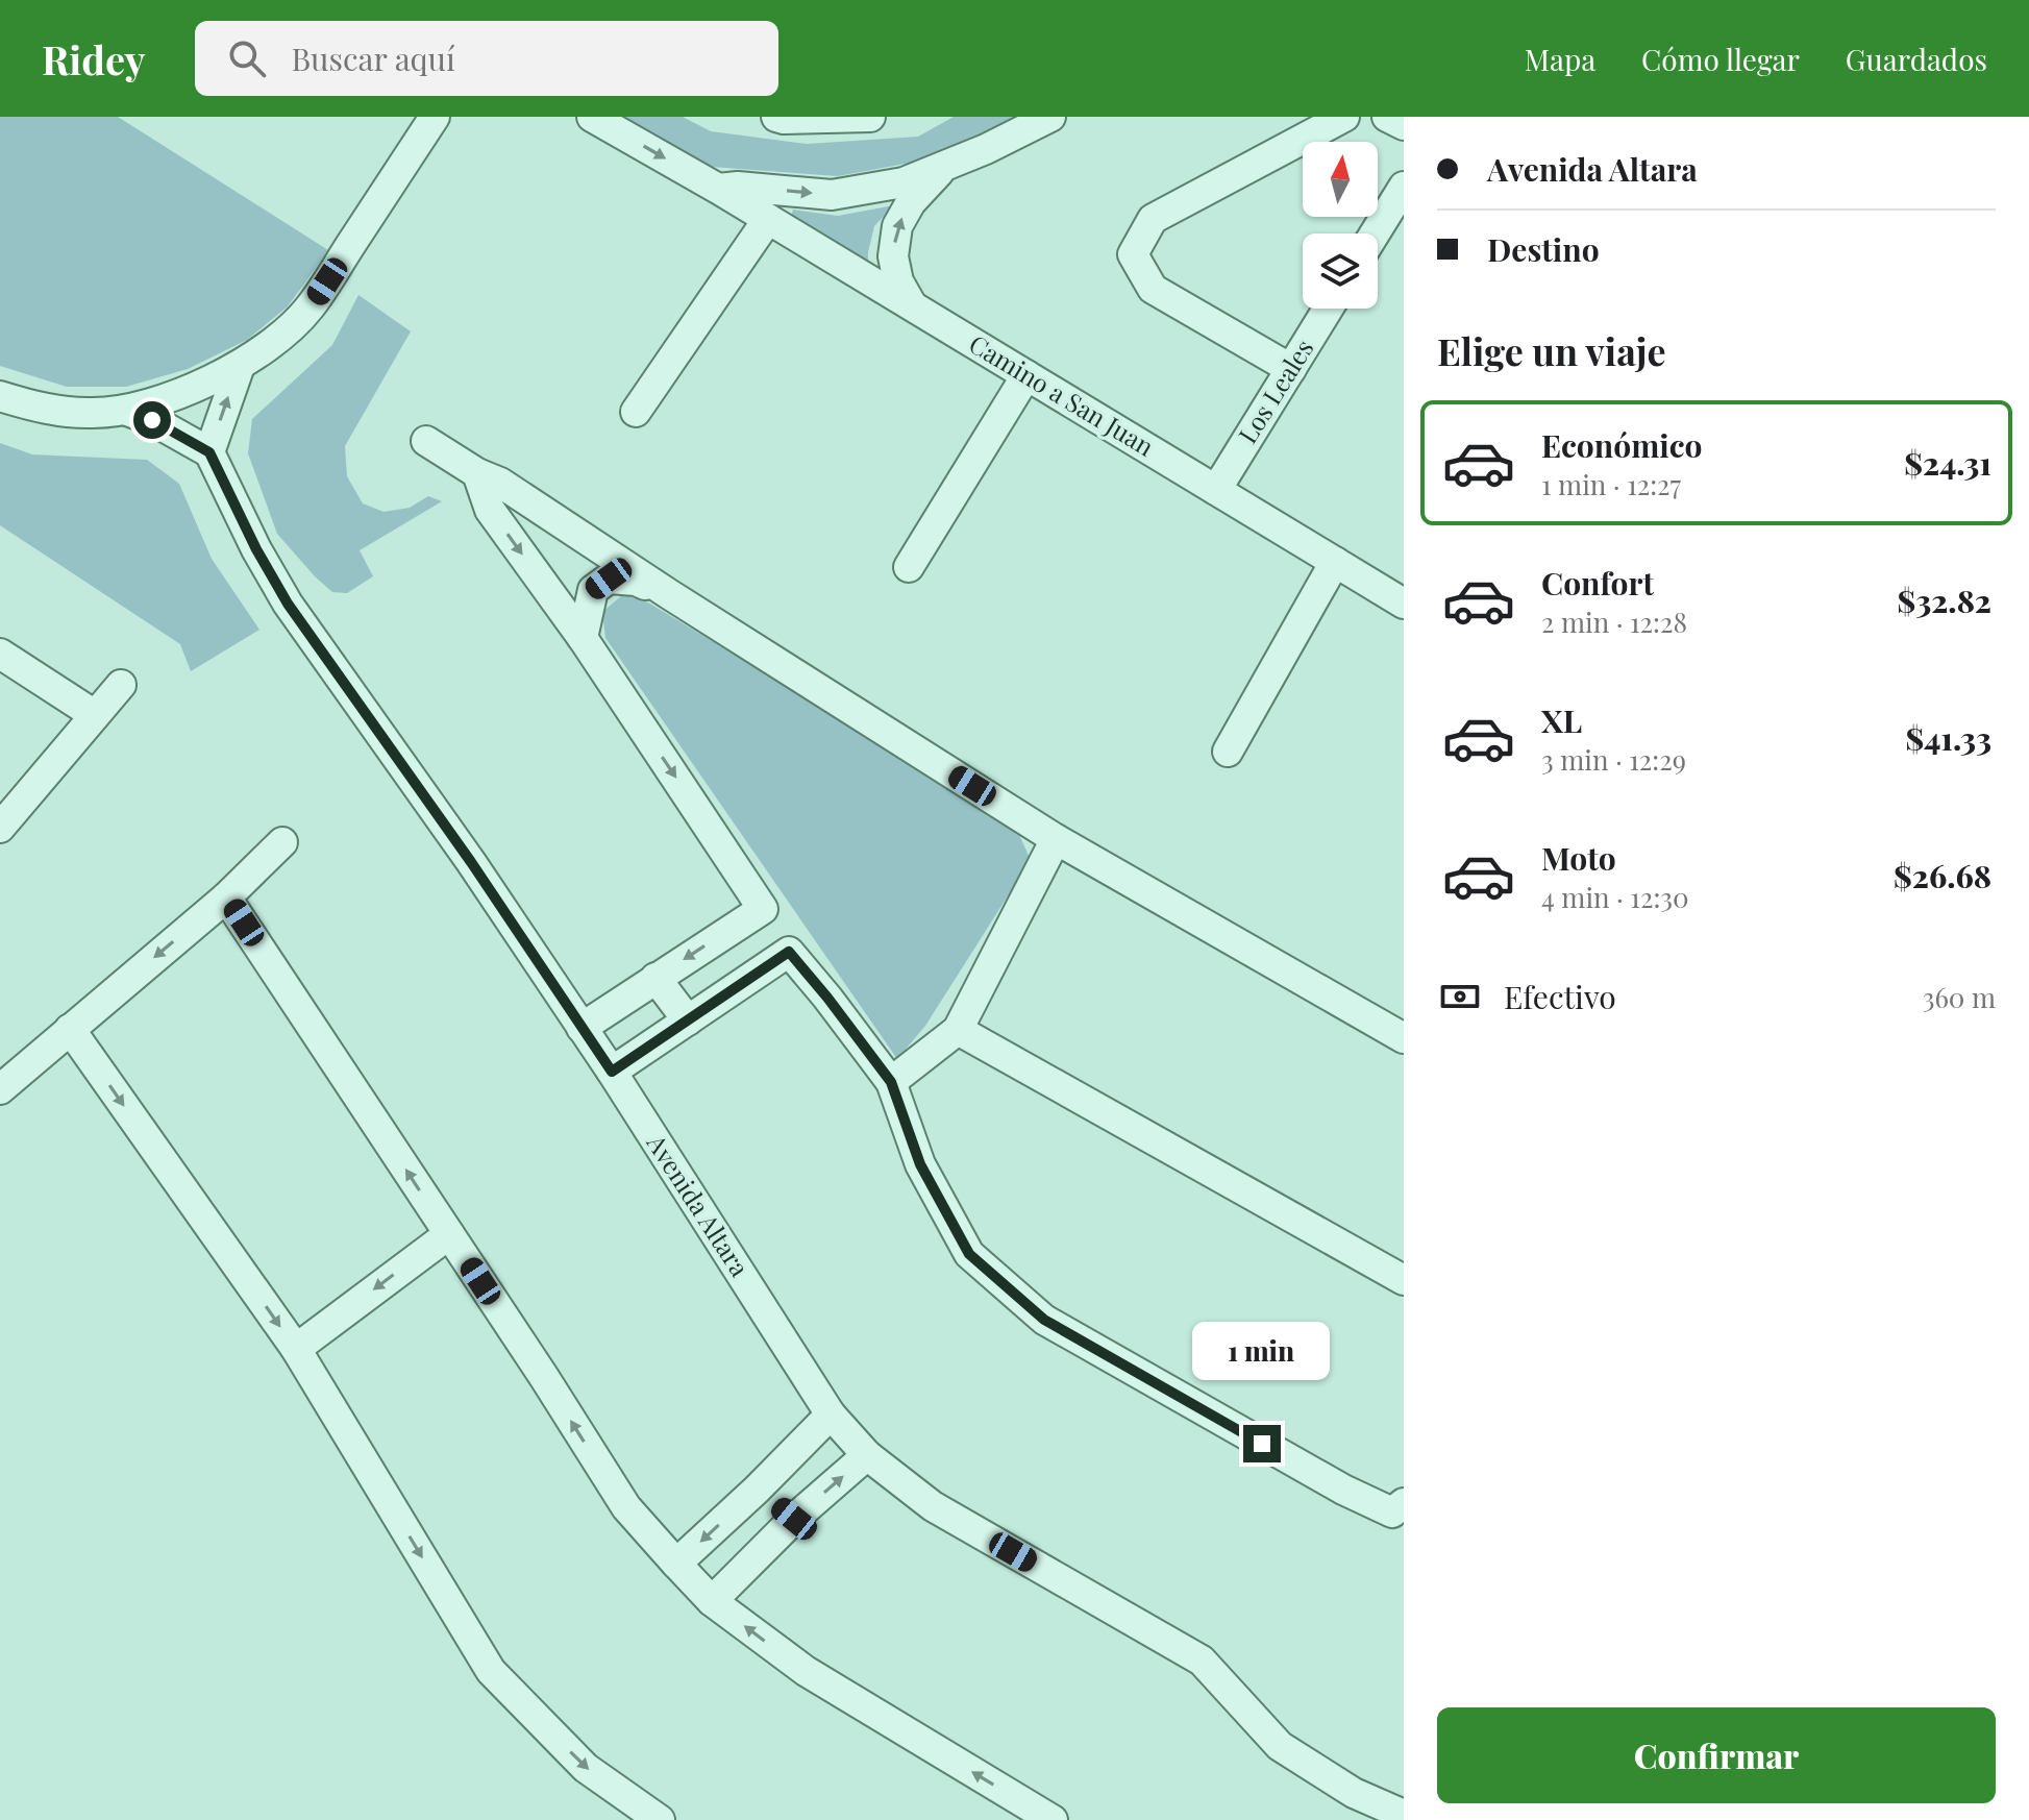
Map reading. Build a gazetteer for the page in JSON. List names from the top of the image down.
{
  "streets": {
    "street": ["Los Leales", "Camino a San Juan", "Avenida Altara"]
  },
  "crossings": [
    ["Los Leales", "Camino a San Juan"]
  ],
  "north": "top",
  "page": {
    "header": "Ridey",
    "search": "Buscar aquí",
    "nav": ["Mapa", "Cómo llegar", "Guardados"],
    "banner": ["Avenida Altara", "Destino"],
    "heading": "Elige un viaje",
    "list": [
      {
        "name": "Económico",
        "note": "1 min · 12:27",
        "value": "$24.31"
      },
      {
        "name": "Confort",
        "note": "2 min · 12:28",
        "value": "$32.82"
      },
      {
        "name": "XL",
        "note": "3 min · 12:29",
        "value": "$41.33"
      },
      {
        "name": "Moto",
        "note": "4 min · 12:30",
        "value": "$26.68"
      }
    ],
    "pay": ["Efectivo", "360 m"],
    "bubble": "1 min",
    "buttons": "Confirmar"
  }
}
